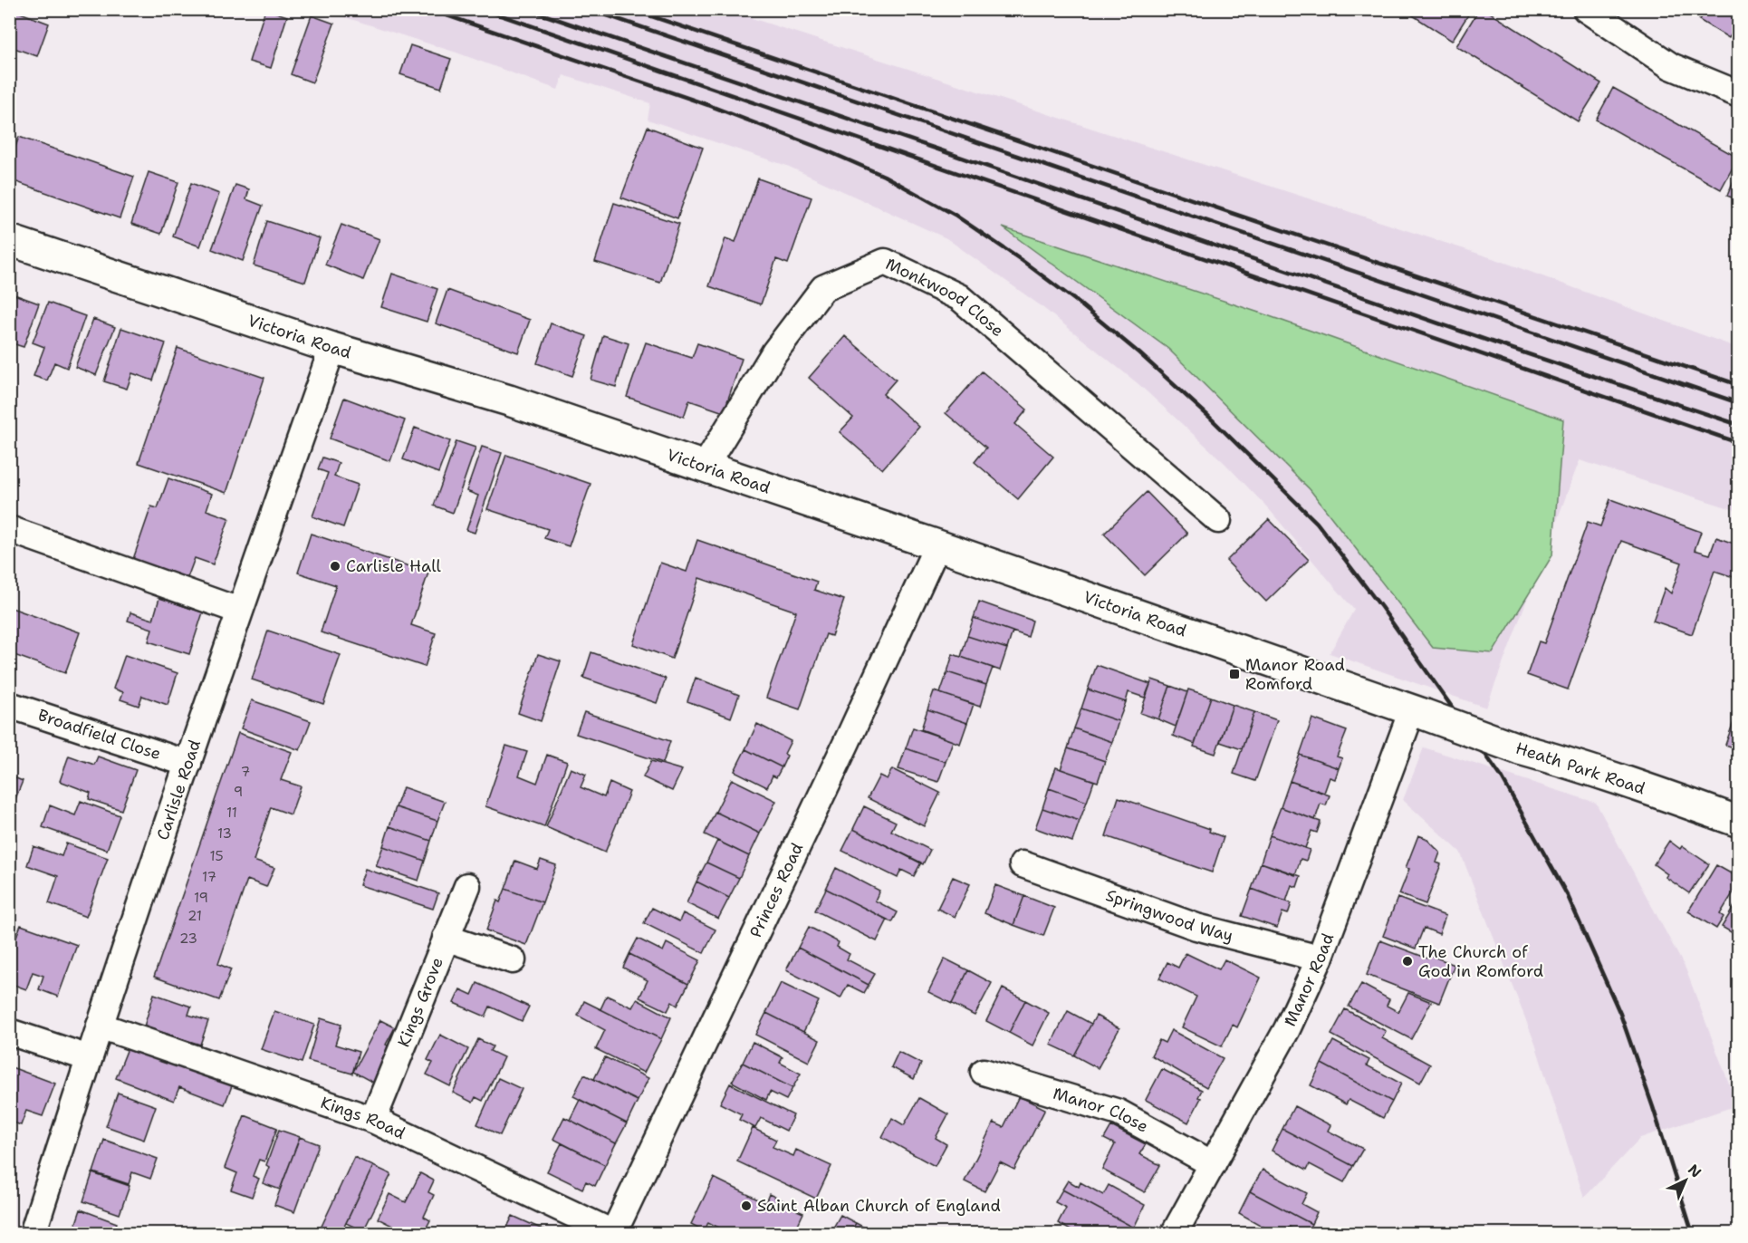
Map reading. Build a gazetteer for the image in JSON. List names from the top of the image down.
{
  "streets": {
    "street": [
      "Monkwood Close",
      "Victoria Road",
      "Broadfield Close",
      "Heath Park Road",
      "Carlisle Road",
      "Princes Road",
      "Springwood Way",
      "Manor Road",
      "Kings Grove",
      "Manor Close",
      "Kings Road"
    ]
  },
  "crossings": [
    ["Monkwood Close", "Victoria Road"],
    ["Victoria Road", "Heath Park Road"],
    ["Victoria Road", "Carlisle Road"],
    ["Victoria Road", "Princes Road"],
    ["Victoria Road", "Manor Road"],
    ["Broadfield Close", "Carlisle Road"],
    ["Heath Park Road", "Manor Road"],
    ["Carlisle Road", "Kings Road"],
    ["Princes Road", "Kings Road"],
    ["Springwood Way", "Manor Road"],
    ["Manor Road", "Manor Close"],
    ["Kings Grove", "Kings Road"]
  ],
  "places": {
    "other": ["Carlisle Hall", "The Church of God in Romford", "Saint Alban Church of England"],
    "transit": ["Manor Road Romford"]
  },
  "house_numbers": [
    "7",
    "9",
    "11",
    "13",
    "15",
    "17",
    "19",
    "21",
    "23"
  ],
  "north": "top right"
}
